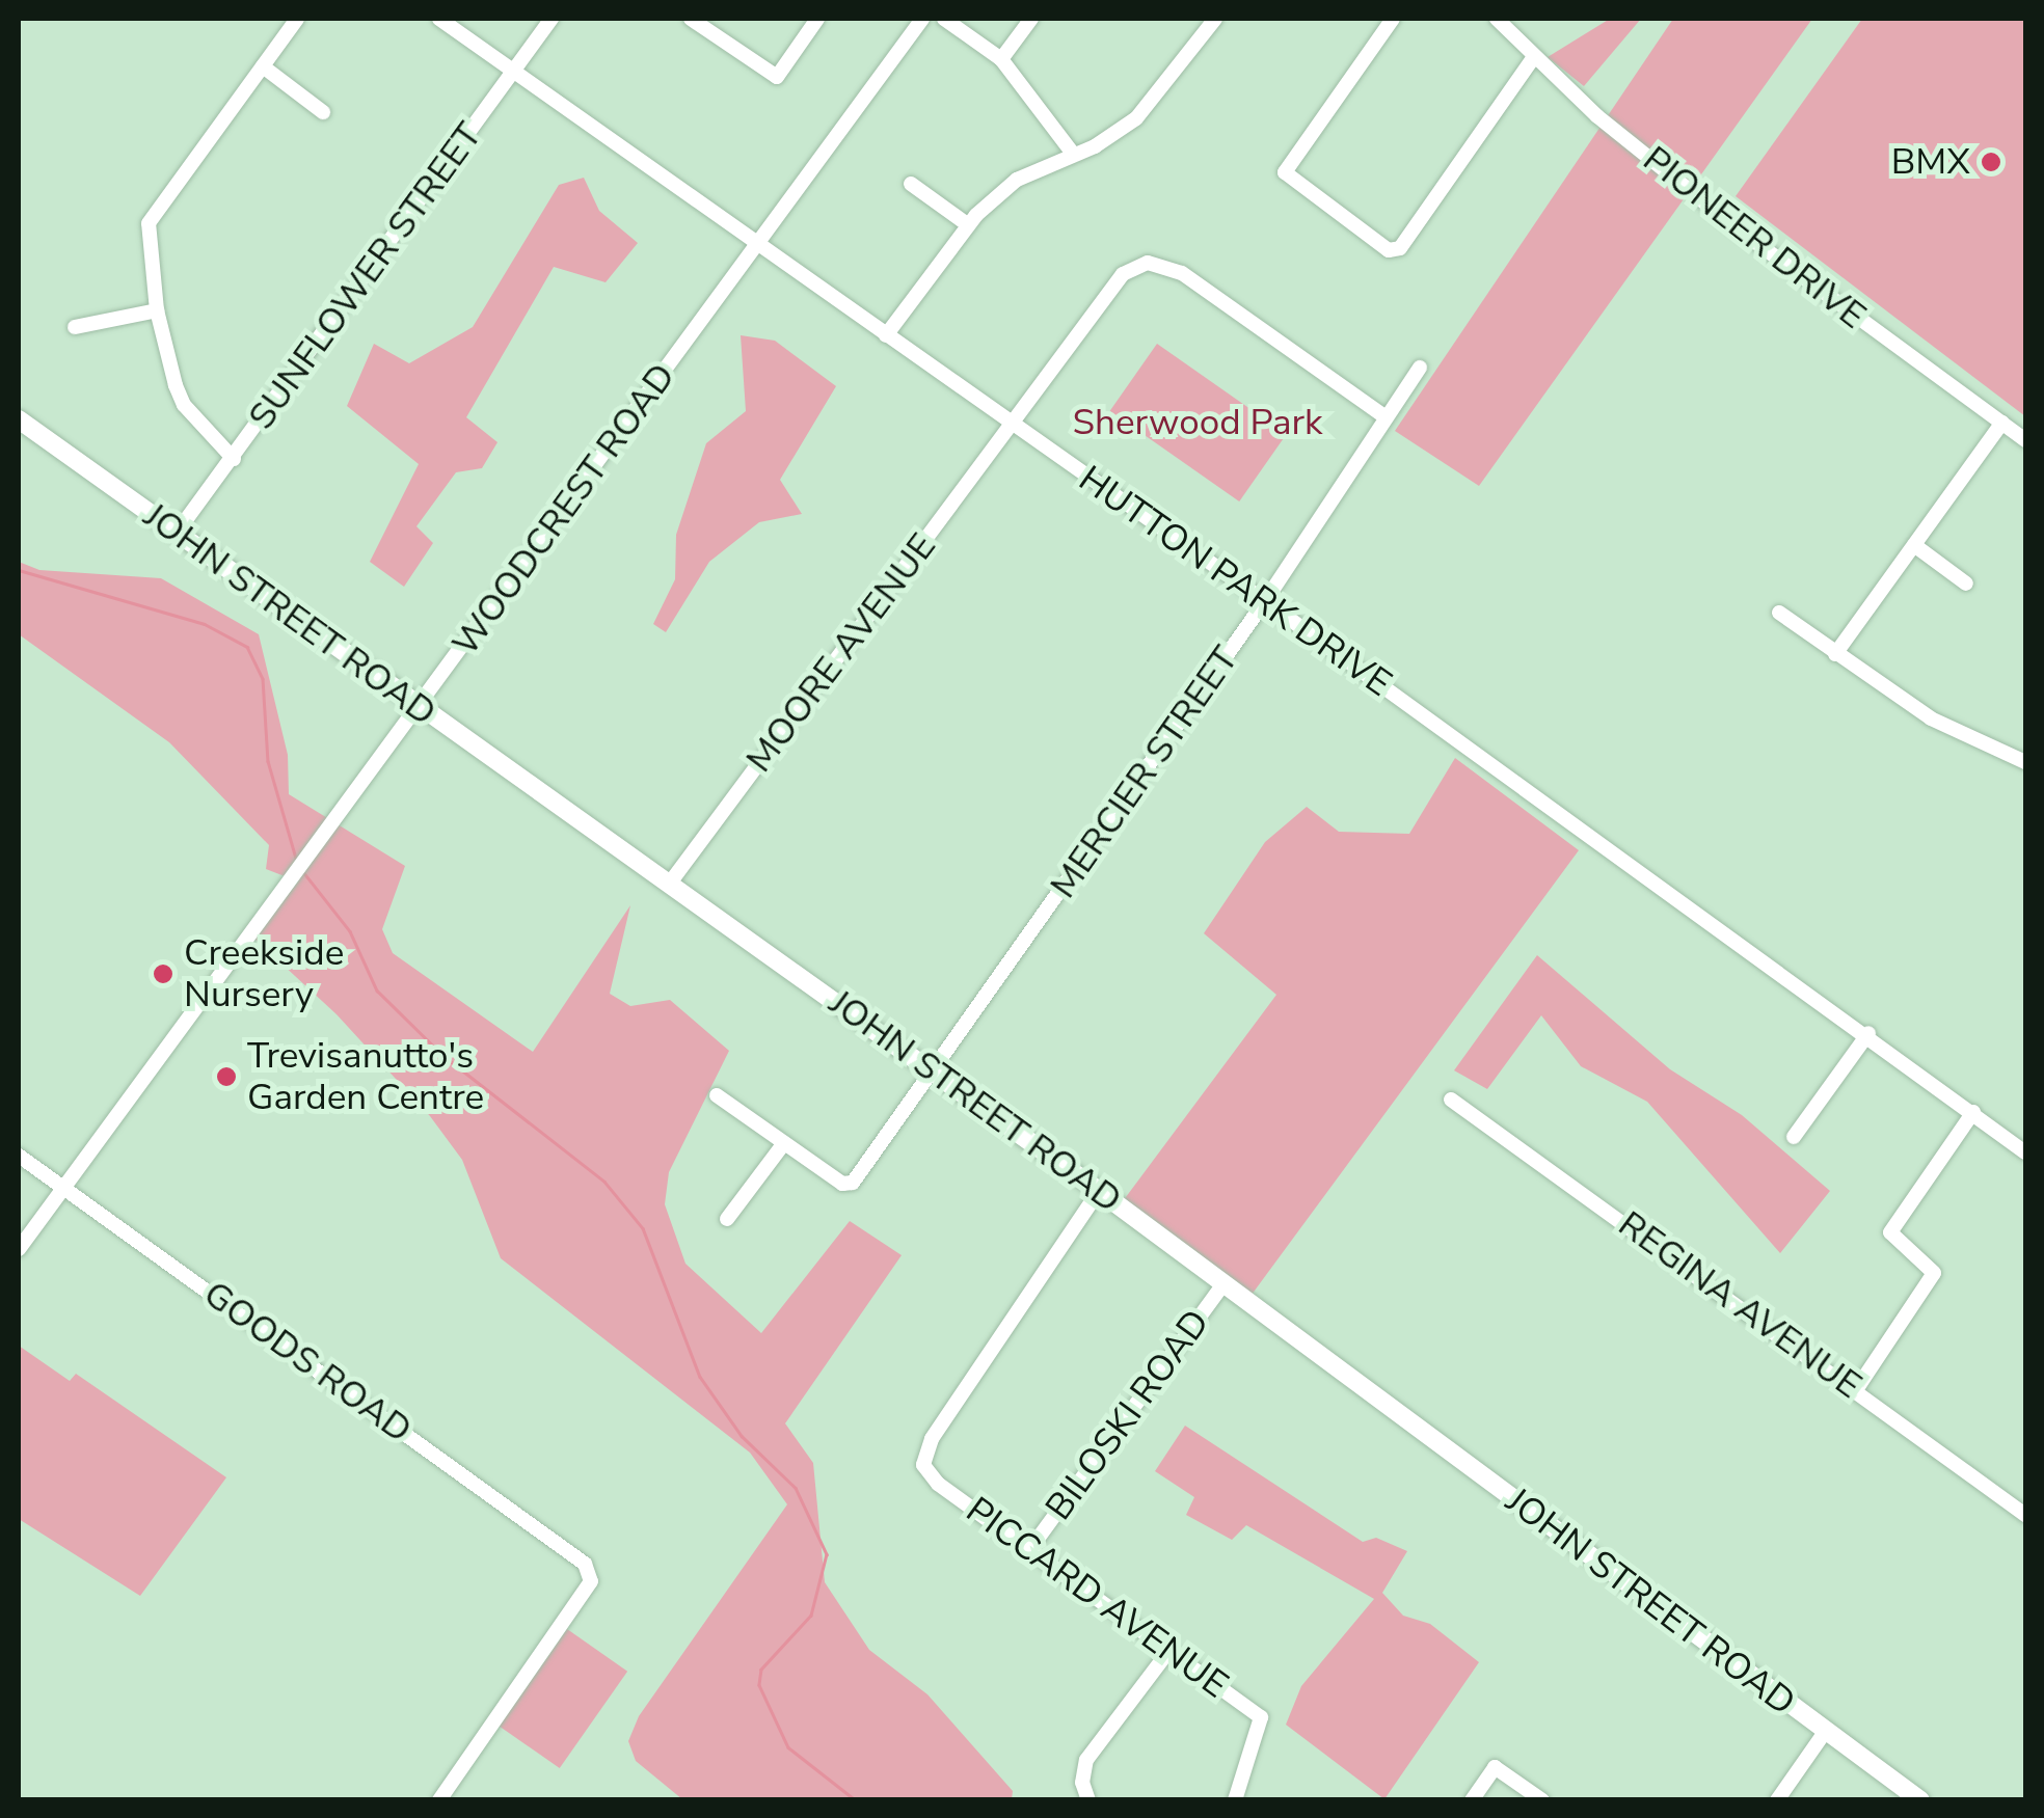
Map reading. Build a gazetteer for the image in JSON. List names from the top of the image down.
{
  "streets": {
    "main road": ["JOHN STREET ROAD"],
    "street": [
      "PIONEER DRIVE",
      "SUNFLOWER STREET",
      "WOODCREST ROAD",
      "HUTTON PARK DRIVE",
      "MOORE AVENUE",
      "MERCIER STREET",
      "REGINA AVENUE",
      "GOODS ROAD",
      "BILOSKI ROAD",
      "PICCARD AVENUE"
    ]
  },
  "crossings": [
    ["SUNFLOWER STREET", "HUTTON PARK DRIVE"],
    ["SUNFLOWER STREET", "JOHN STREET ROAD"],
    ["WOODCREST ROAD", "HUTTON PARK DRIVE"],
    ["WOODCREST ROAD", "JOHN STREET ROAD"],
    ["WOODCREST ROAD", "GOODS ROAD"],
    ["HUTTON PARK DRIVE", "MOORE AVENUE"],
    ["HUTTON PARK DRIVE", "MERCIER STREET"],
    ["JOHN STREET ROAD", "MOORE AVENUE"],
    ["JOHN STREET ROAD", "MERCIER STREET"],
    ["JOHN STREET ROAD", "BILOSKI ROAD"],
    ["JOHN STREET ROAD", "PICCARD AVENUE"],
    ["MOORE AVENUE", "MERCIER STREET"],
    ["BILOSKI ROAD", "PICCARD AVENUE"]
  ],
  "parks": ["Sherwood Park"],
  "places": ["BMX", "Creekside Nursery", "Trevisanutto's Garden Centre"]
}
